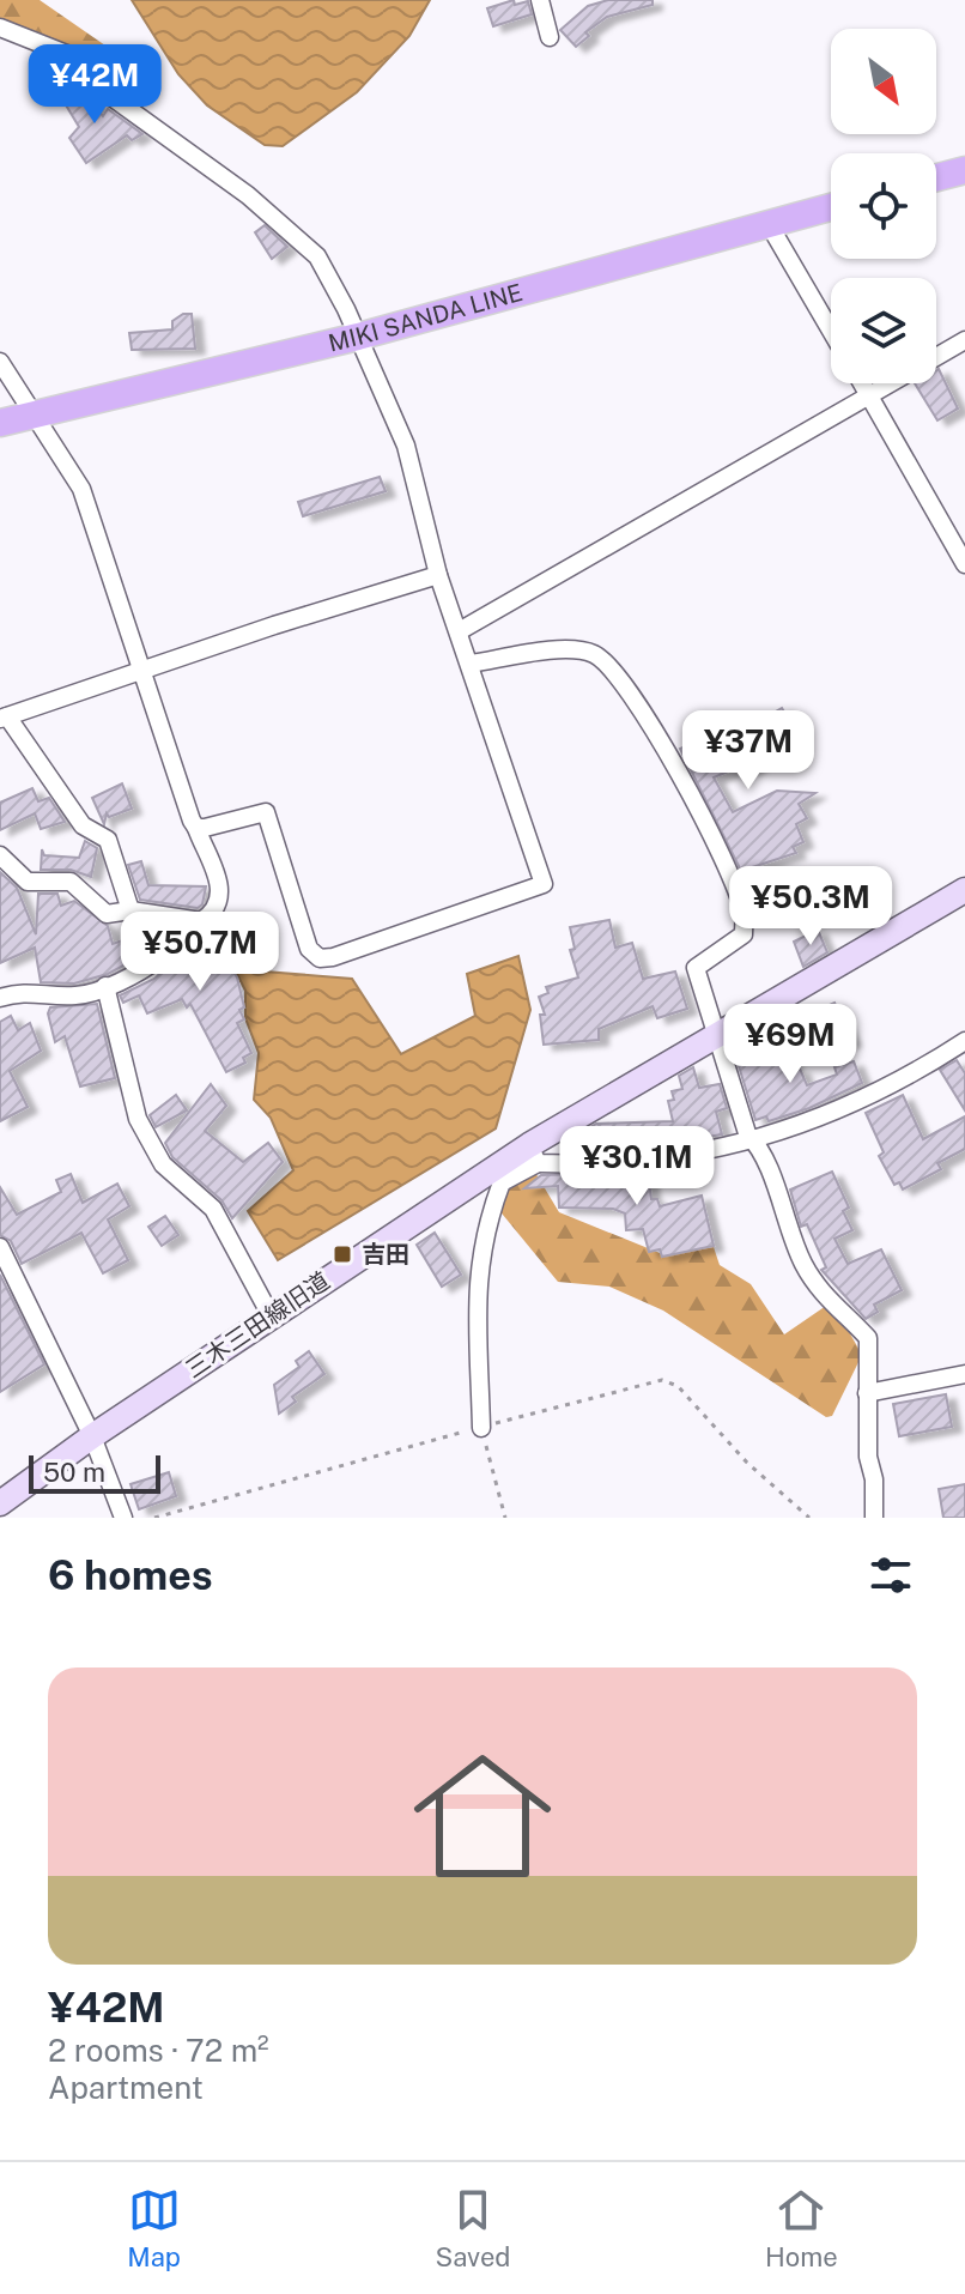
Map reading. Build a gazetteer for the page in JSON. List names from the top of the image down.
{
  "streets": {
    "main road": ["MIKI SANDA LINE"],
    "street": ["三木三田線旧道"]
  },
  "places": {
    "transit": ["吉田"]
  },
  "scale_bar": "50 m",
  "north": "bottom right",
  "page": {
    "price": [
      "¥42M",
      "¥37M",
      "¥50.3M",
      "¥50.7M",
      "¥69M",
      "¥30.1M"
    ],
    "scale": "50 m",
    "heading": "6 homes",
    "list": [
      {
        "name": "¥42M",
        "note": "2 rooms · 72 m² · Apartment"
      }
    ],
    "tabs": ["Map", "Saved", "Home"]
  }
}
